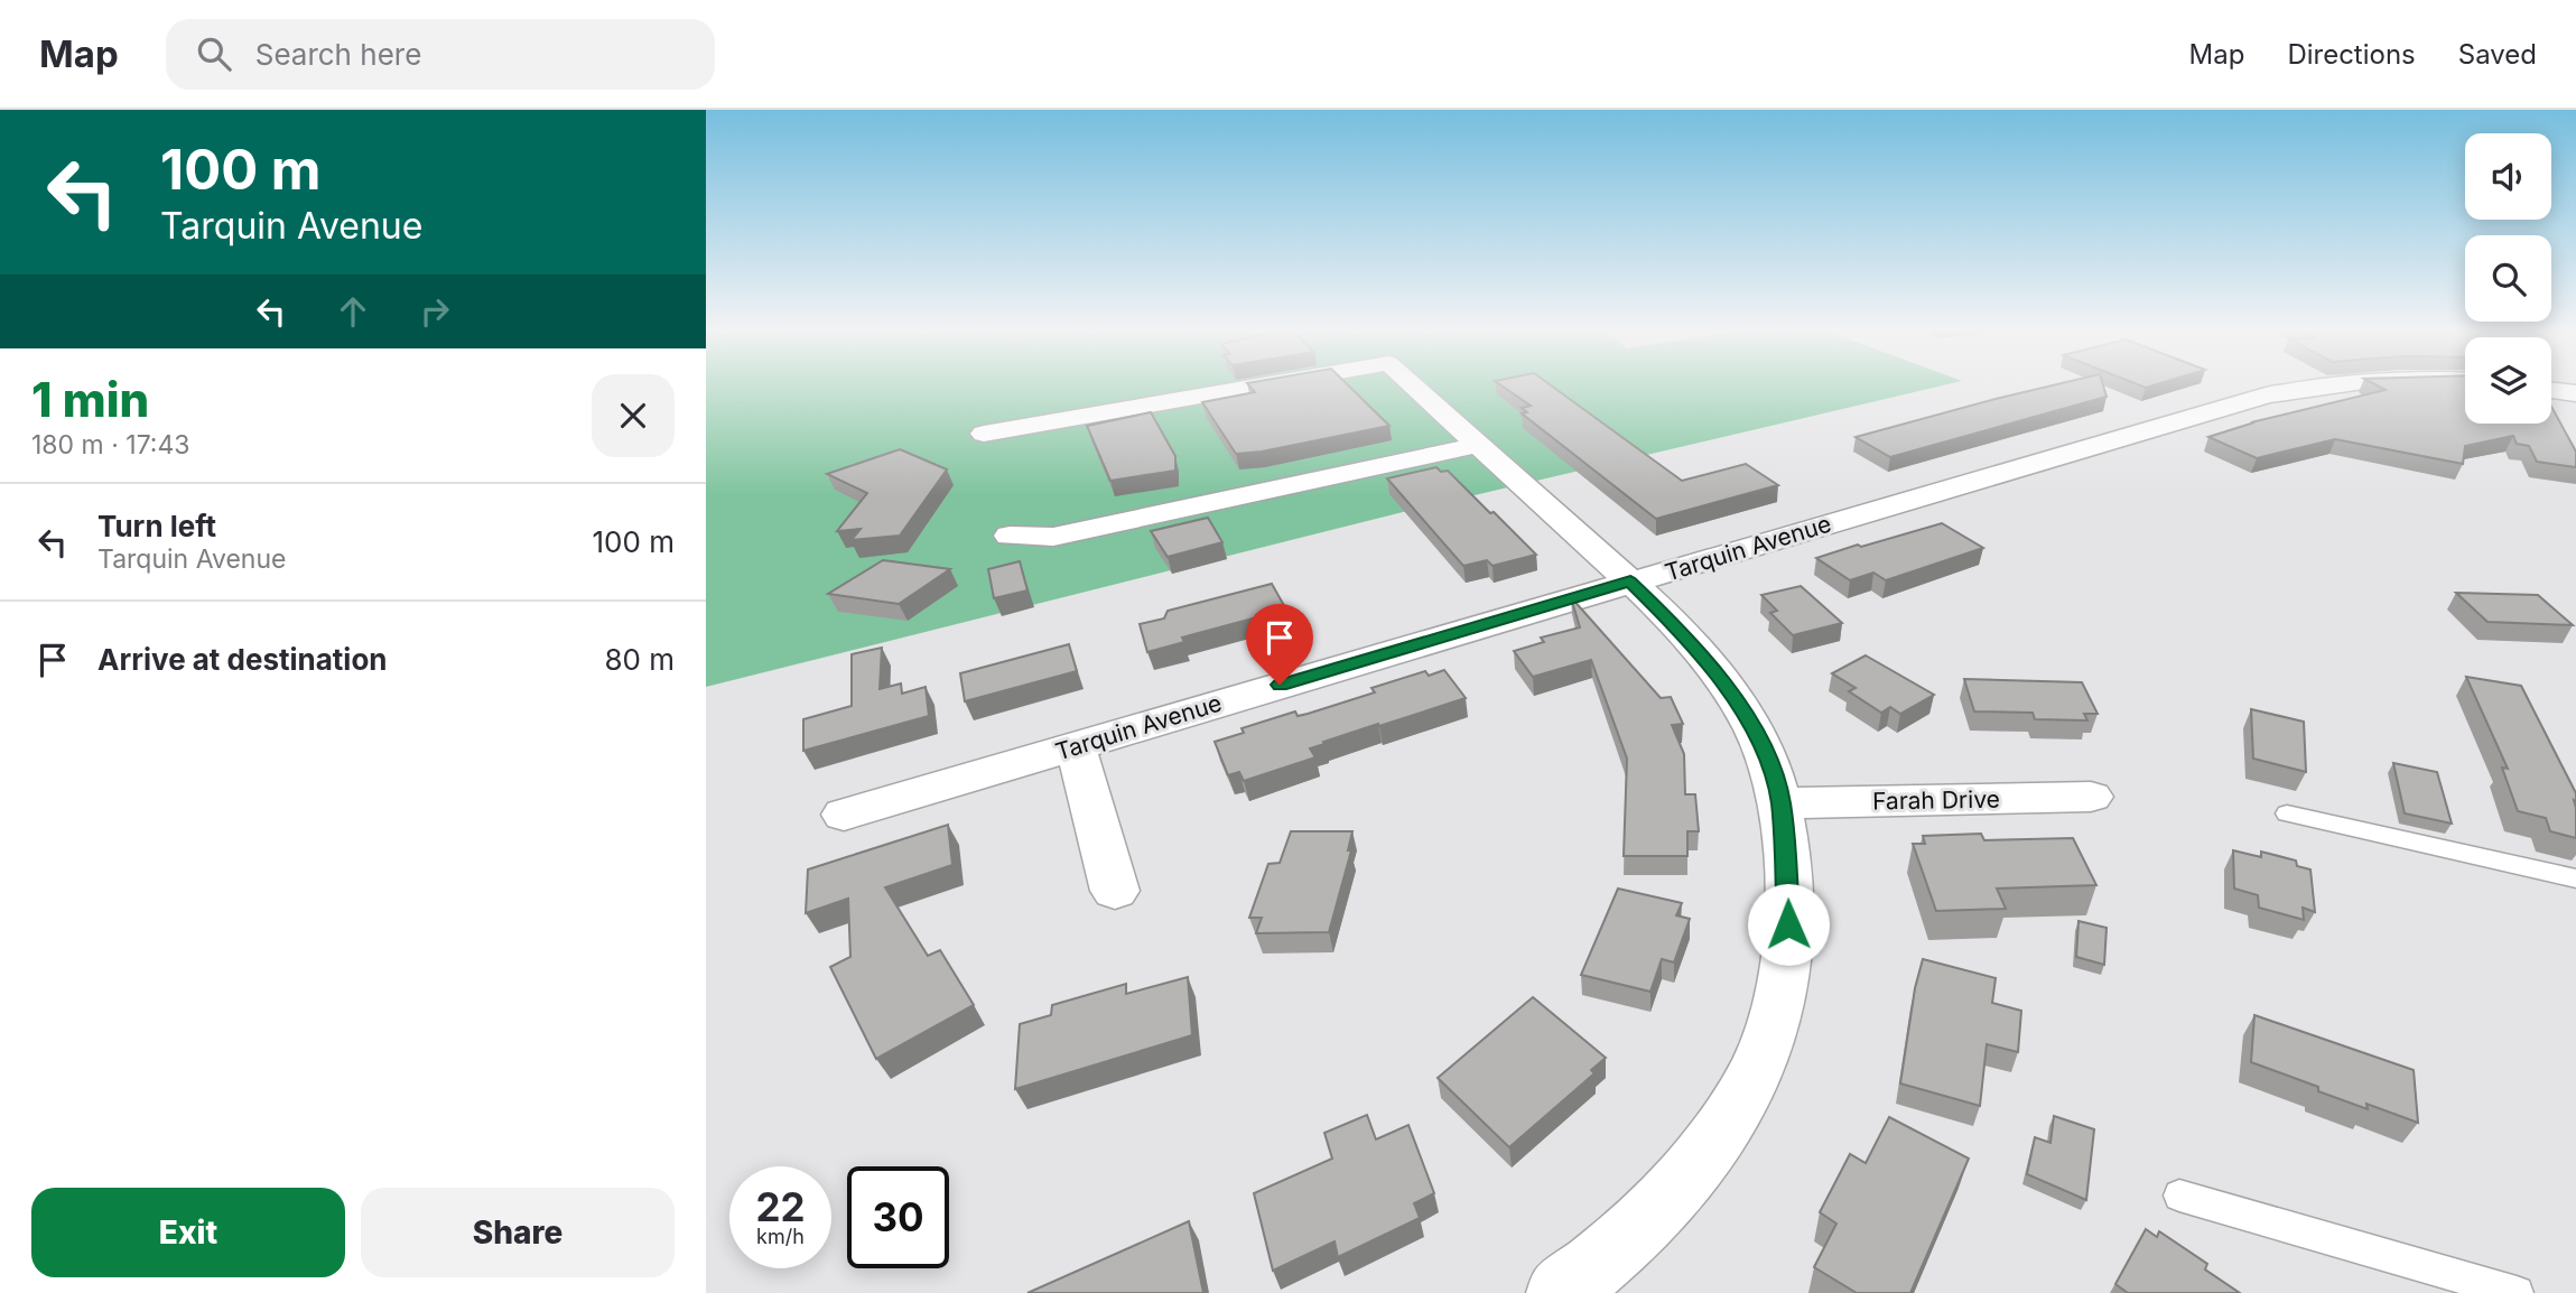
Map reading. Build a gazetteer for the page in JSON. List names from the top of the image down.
{
  "streets": {
    "street": ["Tarquin Avenue", "Farah Drive"]
  },
  "page": {
    "header": "Map",
    "search": "Search here",
    "nav": ["Map", "Directions", "Saved"],
    "turn": ["100 m", "Tarquin Avenue"],
    "heading": ["1 min", "180 m · 17:43"],
    "list": [
      {
        "name": "Turn left",
        "note": "Tarquin Avenue",
        "value": "100 m"
      },
      {
        "name": "Arrive at destination",
        "value": "80 m"
      }
    ],
    "speed": "22 km/h",
    "limit": "30",
    "buttons": ["Exit", "Share"]
  }
}
